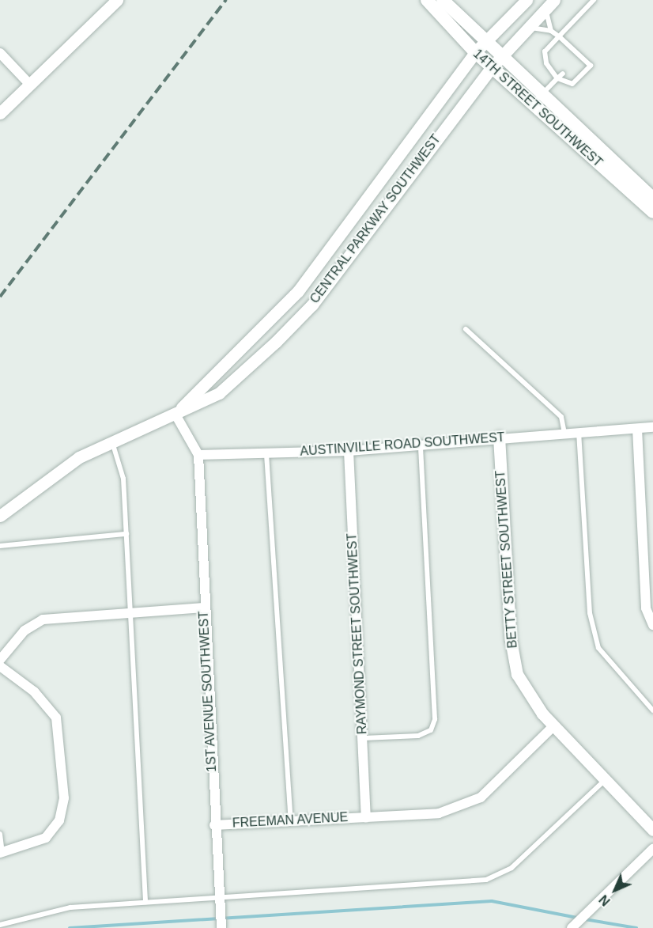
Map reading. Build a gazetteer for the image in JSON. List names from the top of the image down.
{
  "streets": {
    "main road": ["14TH STREET SOUTHWEST"],
    "street": [
      "CENTRAL PARKWAY SOUTHWEST",
      "AUSTINVILLE ROAD SOUTHWEST",
      "BETTY STREET SOUTHWEST",
      "RAYMOND STREET SOUTHWEST",
      "1ST AVENUE SOUTHWEST",
      "FREEMAN AVENUE"
    ]
  },
  "crossings": [
    ["14TH STREET SOUTHWEST", "CENTRAL PARKWAY SOUTHWEST"],
    ["AUSTINVILLE ROAD SOUTHWEST", "BETTY STREET SOUTHWEST"],
    ["AUSTINVILLE ROAD SOUTHWEST", "RAYMOND STREET SOUTHWEST"],
    ["AUSTINVILLE ROAD SOUTHWEST", "1ST AVENUE SOUTHWEST"],
    ["BETTY STREET SOUTHWEST", "FREEMAN AVENUE"],
    ["RAYMOND STREET SOUTHWEST", "FREEMAN AVENUE"],
    ["1ST AVENUE SOUTHWEST", "FREEMAN AVENUE"]
  ],
  "north": "bottom left"
}
